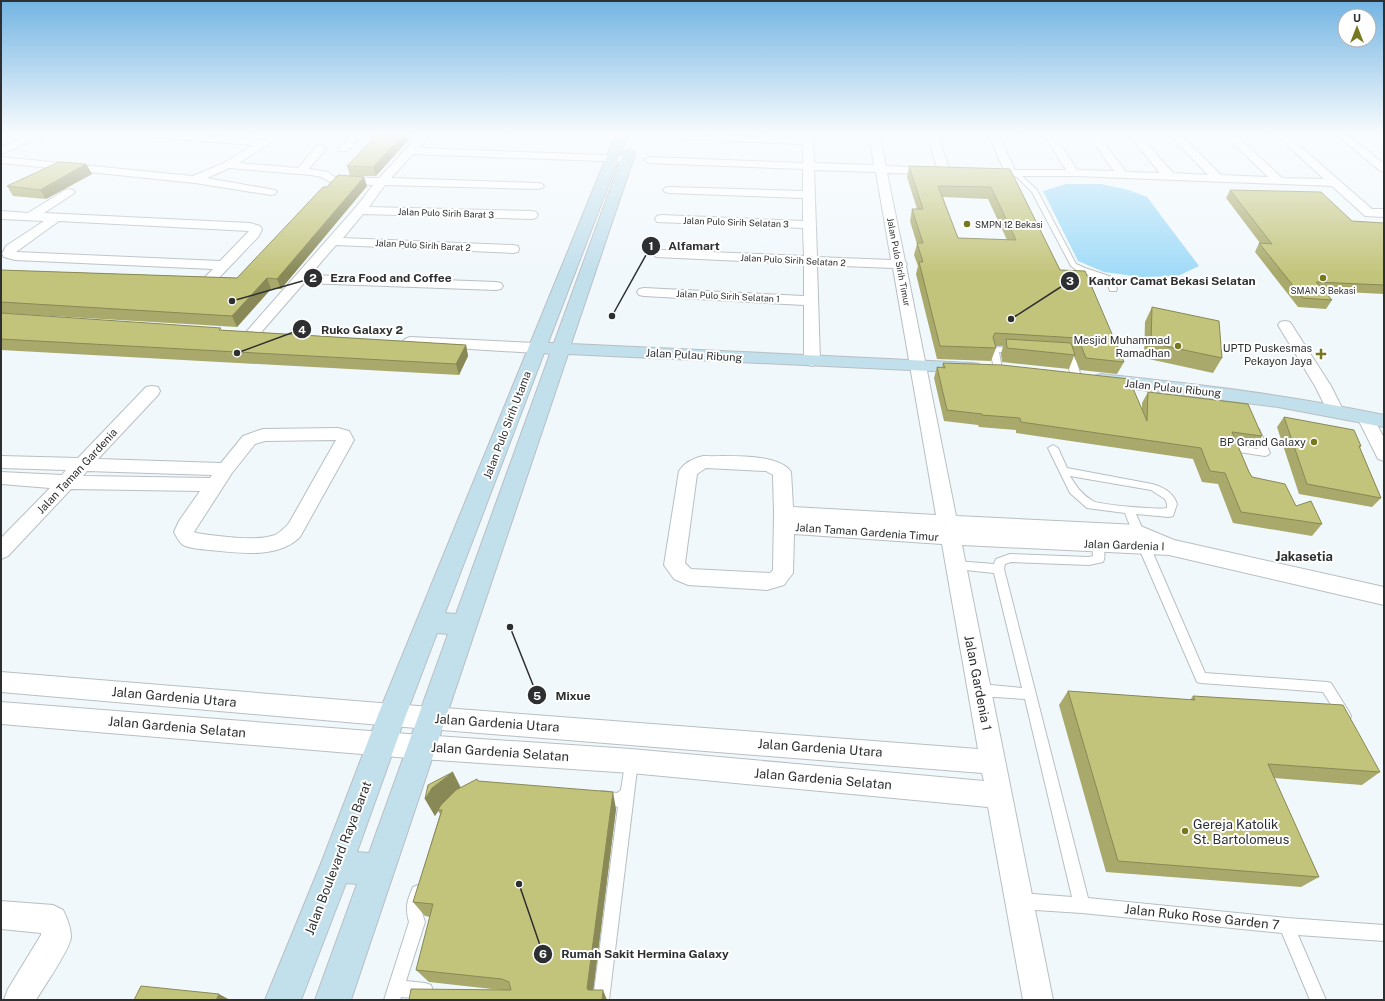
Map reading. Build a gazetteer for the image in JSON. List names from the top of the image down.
{
  "streets": {
    "main road": ["Jalan Pulau Ribung", "Jalan Pulo Sirih Utama", "Jalan Boulevard Raya Barat"],
    "street": [
      "Jalan Pulo Sirih Barat 3",
      "Jalan Pulo Sirih Selatan 3",
      "Jalan Pulo Sirih Barat 2",
      "Jalan Pulo Sirih Selatan 2",
      "Jalan Pulo Sirih Timur",
      "Jalan Pulo Sirih Selatan 1",
      "Jalan Taman Gardenia",
      "Jalan Taman Gardenia Timur",
      "Jalan Gardenia I",
      "Jalan Gardenia 1",
      "Jalan Gardenia Utara",
      "Jalan Gardenia Selatan"
    ],
    "lane": ["Jalan Ruko Rose Garden 7"]
  },
  "crossings": [
    ["Jalan Pulo Sirih Selatan 2", "Jalan Pulo Sirih Timur"],
    ["Jalan Pulo Sirih Timur", "Jalan Pulau Ribung"],
    ["Jalan Pulo Sirih Timur", "Jalan Gardenia 1"],
    ["Jalan Pulau Ribung", "Jalan Pulo Sirih Utama"],
    ["Jalan Pulau Ribung", "Jalan Gardenia 1"],
    ["Jalan Pulo Sirih Utama", "Jalan Gardenia Utara"],
    ["Jalan Pulo Sirih Utama", "Jalan Gardenia Selatan"],
    ["Jalan Pulo Sirih Utama", "Jalan Boulevard Raya Barat"],
    ["Jalan Taman Gardenia Timur", "Jalan Gardenia I"],
    ["Jalan Taman Gardenia Timur", "Jalan Gardenia 1"],
    ["Jalan Gardenia I", "Jalan Gardenia 1"],
    ["Jalan Gardenia 1", "Jalan Gardenia Utara"],
    ["Jalan Gardenia 1", "Jalan Gardenia Selatan"],
    ["Jalan Gardenia 1", "Jalan Ruko Rose Garden 7"],
    ["Jalan Gardenia Utara", "Jalan Gardenia Selatan"],
    ["Jalan Gardenia Utara", "Jalan Boulevard Raya Barat"],
    ["Jalan Gardenia Selatan", "Jalan Boulevard Raya Barat"]
  ],
  "districts": ["Jakasetia"],
  "places": {
    "other": [
      "SMPN 12 Bekasi",
      "SMAN 3 Bekasi",
      "Ezra Food and Coffee",
      "Alfamart",
      "Kantor Camat Bekasi Selatan",
      "Mesjid Muhammad Ramadhan",
      "Ruko Galaxy 2",
      "BP Grand Galaxy",
      "Mixue",
      "Gereja Katolik St. Bartolomeus",
      "Rumah Sakit Hermina Galaxy"
    ],
    "health": ["UPTD Puskesmas Pekayon Jaya"]
  },
  "north": "top"
}
